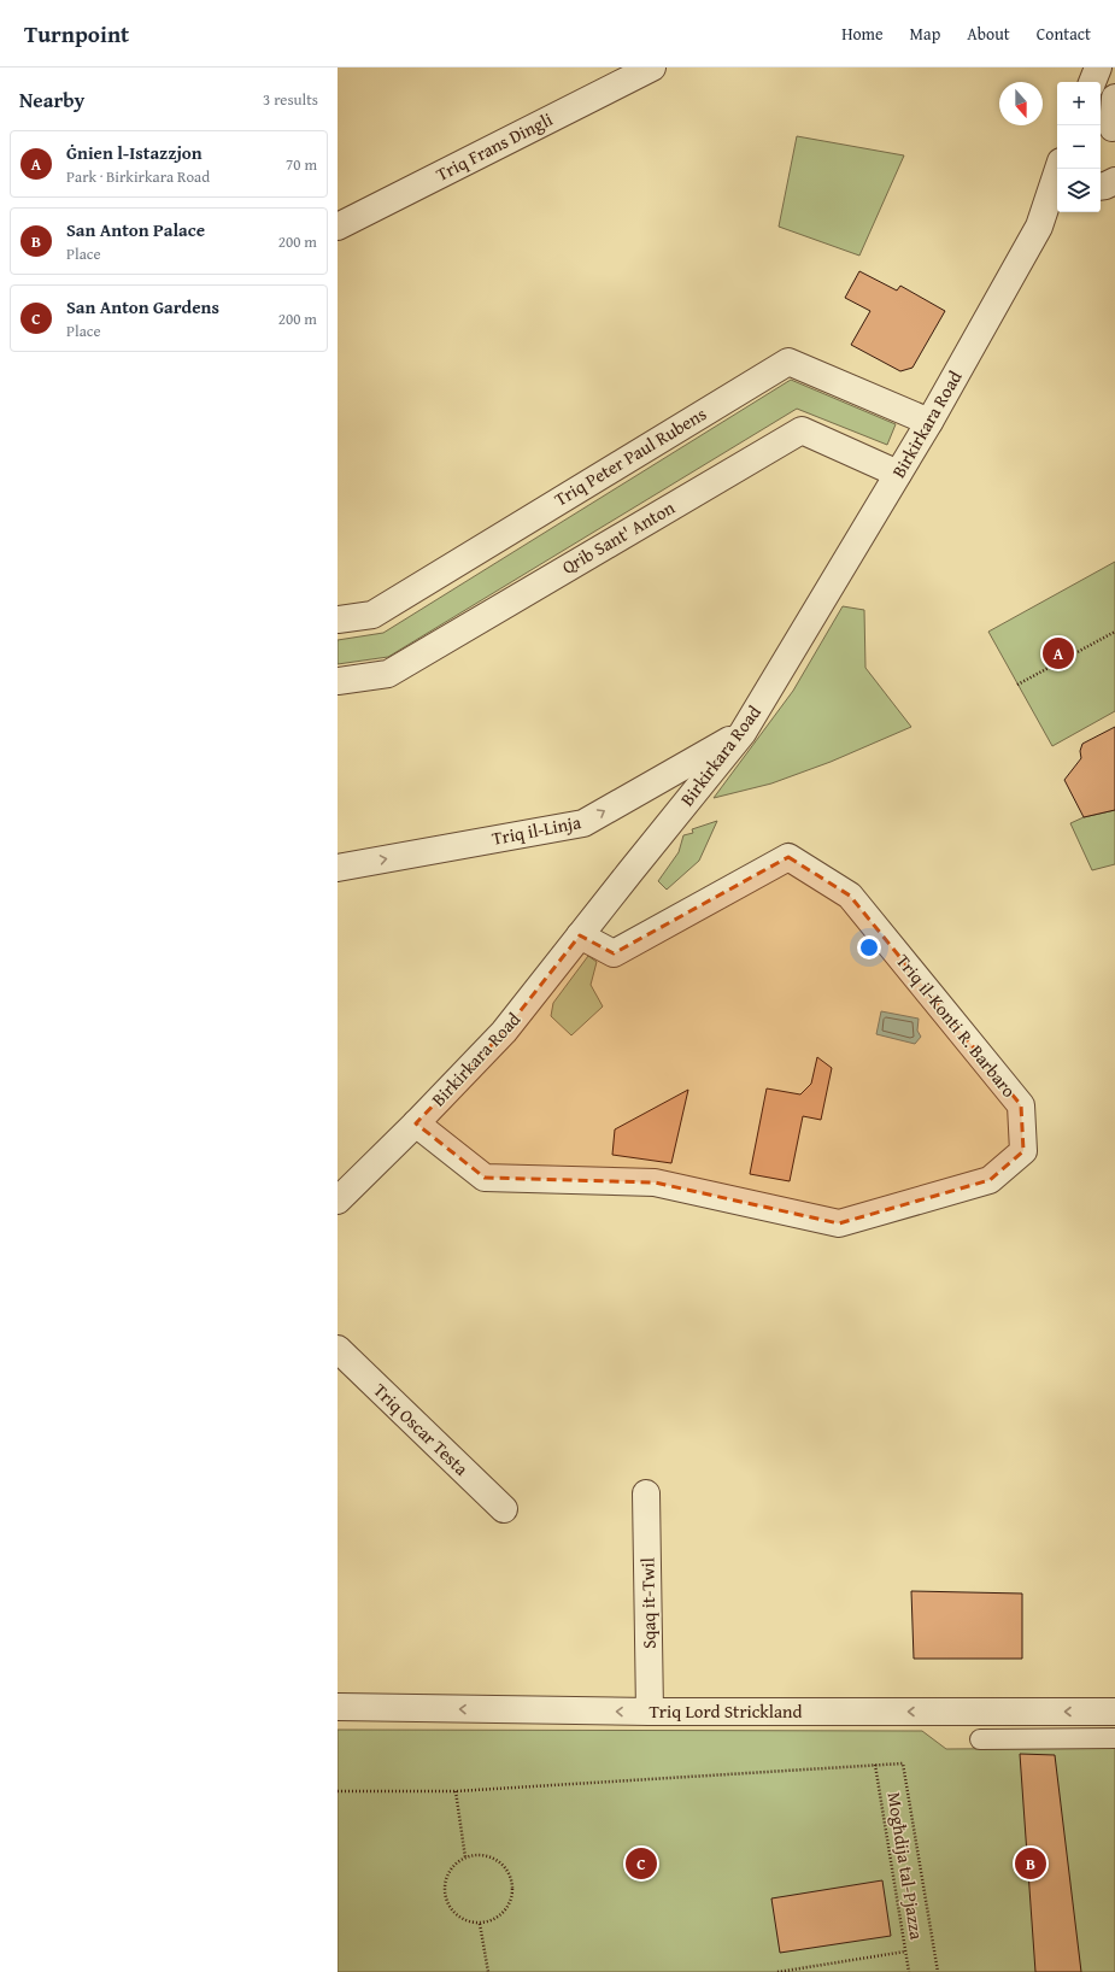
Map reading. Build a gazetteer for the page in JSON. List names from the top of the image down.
{
  "streets": {
    "street": [
      "Triq Frans Dingli",
      "Birkirkara Road",
      "Triq Peter Paul Rubens",
      "Qrib Sant' Anton",
      "Triq il-Linja",
      "Triq il-Konti R. Barbaro",
      "Triq Oscar Testa",
      "Sqaq it-Twil",
      "Triq Lord Strickland"
    ],
    "path": ["Mogħdija tal-Pjazza"]
  },
  "crossings": [
    ["Birkirkara Road", "Triq Peter Paul Rubens"],
    ["Birkirkara Road", "Qrib Sant' Anton"],
    ["Birkirkara Road", "Triq il-Linja"],
    ["Birkirkara Road", "Triq il-Konti R. Barbaro"],
    ["Sqaq it-Twil", "Triq Lord Strickland"]
  ],
  "one_way": ["Triq il-Linja", "Triq Lord Strickland"],
  "north": "bottom",
  "page": {
    "header": "Turnpoint",
    "nav": [
      "Home",
      "Map",
      "About",
      "Contact"
    ],
    "heading": ["Nearby", "3 results"],
    "map_buttons": ["+", "−"],
    "list": [
      {
        "mark": "A",
        "name": "Ġnien l-Istazzjon",
        "note": "Park · Birkirkara Road",
        "value": "70 m"
      },
      {
        "mark": "B",
        "name": "San Anton Palace",
        "note": "Place",
        "value": "200 m"
      },
      {
        "mark": "C",
        "name": "San Anton Gardens",
        "note": "Place",
        "value": "200 m"
      }
    ],
    "pins": ["A", "B", "C"]
  }
}
